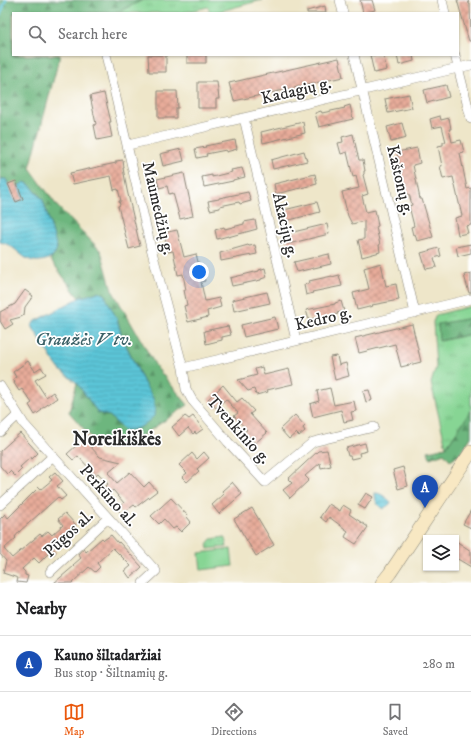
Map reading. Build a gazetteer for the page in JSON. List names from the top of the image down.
{
  "streets": {
    "street": [
      "Kadagių g.",
      "Kaštonų g.",
      "Maumedžių g.",
      "Akacijų g.",
      "Kedro g.",
      "Tvenkinio g.",
      "Perkūno al.",
      "Pūgos al."
    ]
  },
  "crossings": [
    ["Kadagių g.", "Kaštonų g."],
    ["Kadagių g.", "Maumedžių g."],
    ["Kadagių g.", "Akacijų g."],
    ["Kaštonų g.", "Kedro g."],
    ["Maumedžių g.", "Kedro g."],
    ["Maumedžių g.", "Tvenkinio g."],
    ["Akacijų g.", "Kedro g."],
    ["Kedro g.", "Tvenkinio g."],
    ["Perkūno al.", "Pūgos al."]
  ],
  "districts": ["Noreikiškės"],
  "water": ["Graužės V tv."],
  "page": {
    "search": "Search here",
    "pins": "A",
    "heading": "Nearby",
    "list": [
      {
        "mark": "A",
        "name": "Kauno šiltadaržiai",
        "note": "Bus stop · Šiltnamių g.",
        "value": "280 m"
      }
    ],
    "nav": ["Map", "Directions", "Saved"]
  }
}
